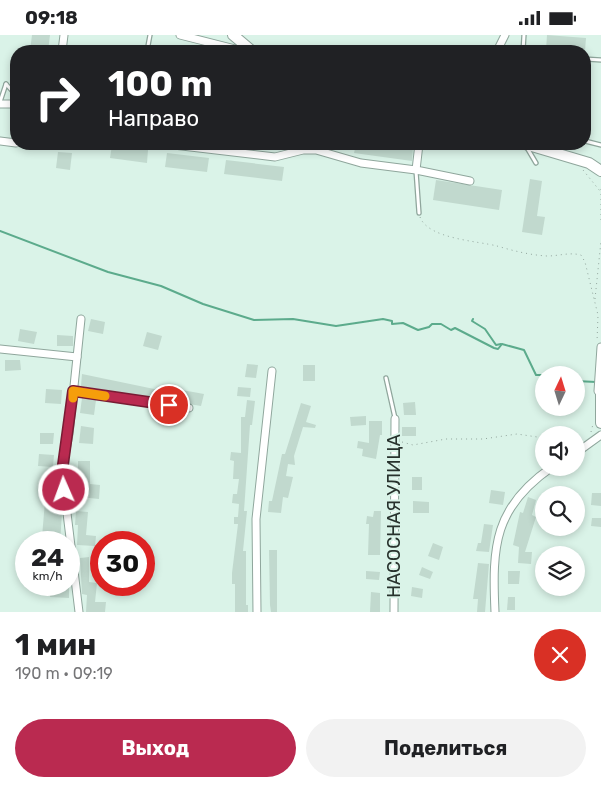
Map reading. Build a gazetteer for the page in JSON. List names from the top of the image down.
{
  "streets": {
    "street": ["НАСОСНАЯ УЛИЦА"]
  },
  "north": "top",
  "page": {
    "status": "09:18",
    "turn": ["100 m", "Направо"],
    "speed": "24 km/h",
    "limit": "30",
    "heading": ["1 мин", "190 m · 09:19"],
    "buttons": ["Выход", "Поделиться"]
  }
}
